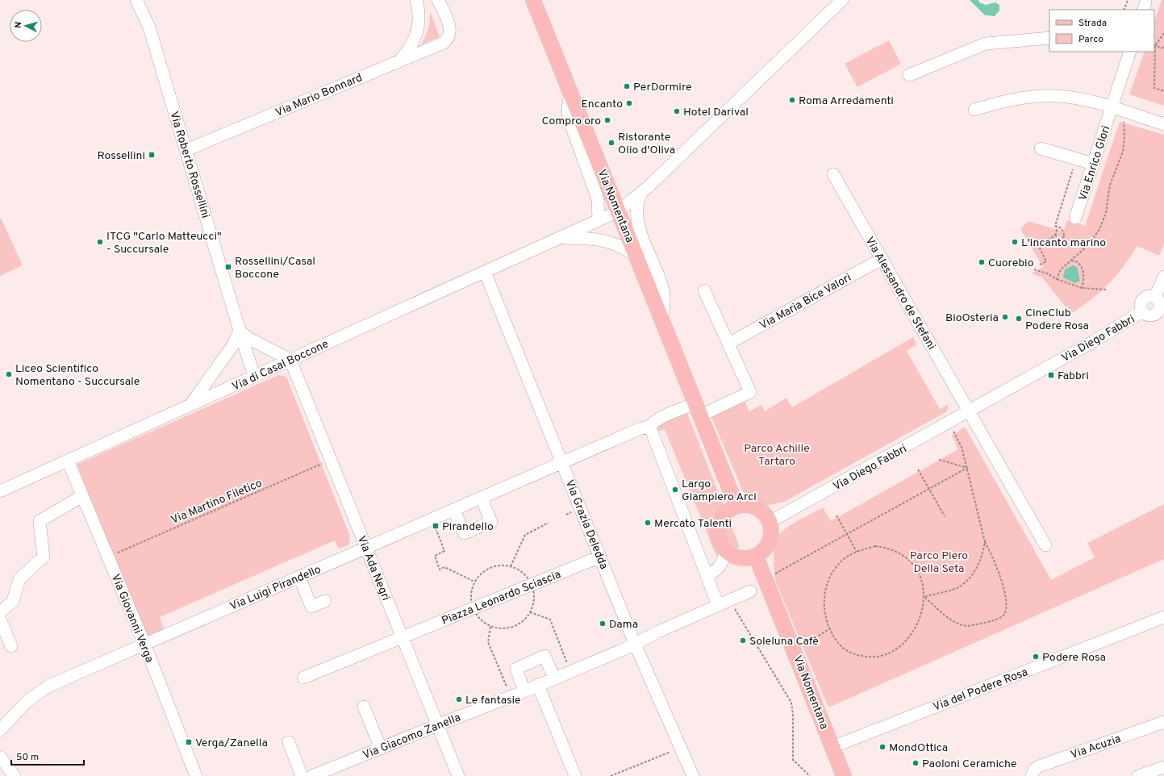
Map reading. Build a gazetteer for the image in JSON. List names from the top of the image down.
{
  "streets": {
    "main road": ["Via Nomentana"],
    "street": [
      "Via Mario Bonnard",
      "Via Enrico Glori",
      "Via Roberto Rossellini",
      "Via Alessandro de Stefani",
      "Via Maria Bice Valori",
      "Via Diego Fabbri",
      "Via di Casal Boccone",
      "Via Grazia Deledda",
      "Via Ada Negri",
      "Via Luigi Pirandello",
      "Piazza Leonardo Sciascia",
      "Via Giovanni Verga",
      "Via del Podere Rosa",
      "Via Giacomo Zanella",
      "Via Acuzia"
    ],
    "path": ["Via Martino Filetico"]
  },
  "crossings": [
    ["Via Mario Bonnard", "Via Roberto Rossellini"],
    ["Via Roberto Rossellini", "Via di Casal Boccone"],
    ["Via Nomentana", "Via Diego Fabbri"],
    ["Via Nomentana", "Via di Casal Boccone"],
    ["Via Nomentana", "Via Luigi Pirandello"],
    ["Via Nomentana", "Via del Podere Rosa"],
    ["Via Alessandro de Stefani", "Via Maria Bice Valori"],
    ["Via Alessandro de Stefani", "Via Diego Fabbri"],
    ["Via di Casal Boccone", "Via Grazia Deledda"],
    ["Via di Casal Boccone", "Via Ada Negri"],
    ["Via di Casal Boccone", "Via Giovanni Verga"],
    ["Via Martino Filetico", "Via Ada Negri"],
    ["Via Martino Filetico", "Via Giovanni Verga"],
    ["Via Grazia Deledda", "Via Luigi Pirandello"],
    ["Via Grazia Deledda", "Piazza Leonardo Sciascia"],
    ["Via Grazia Deledda", "Via Giacomo Zanella"],
    ["Via Ada Negri", "Via Luigi Pirandello"],
    ["Via Ada Negri", "Piazza Leonardo Sciascia"],
    ["Via Ada Negri", "Via Giacomo Zanella"],
    ["Via Luigi Pirandello", "Via Giovanni Verga"]
  ],
  "parks": ["Parco Achille Tartaro", "Parco Piero Della Seta"],
  "places": {
    "other": [
      "PerDormire",
      "Roma Arredamenti",
      "Encanto",
      "Hotel Darival",
      "Compro oro",
      "Ristorante Olio d'Oliva",
      "ITCG \"Carlo Matteucci\" - Succursale",
      "L'incanto marino",
      "Cuorebio",
      "BioOsteria",
      "CineClub Podere Rosa",
      "Liceo Scientifico Nomentano - Succursale",
      "Largo Giampiero Arci",
      "Mercato Talenti",
      "Dama",
      "Soleluna Cafè",
      "Podere Rosa",
      "Le fantasie",
      "MondOttica",
      "Paoloni Ceramiche"
    ],
    "transit": [
      "Rossellini",
      "Rossellini/Casal Boccone",
      "Fabbri",
      "Pirandello",
      "Verga/Zanella"
    ]
  },
  "legend": ["Strada", "Parco"],
  "scale_bar": "50 m",
  "north": "left"
}
